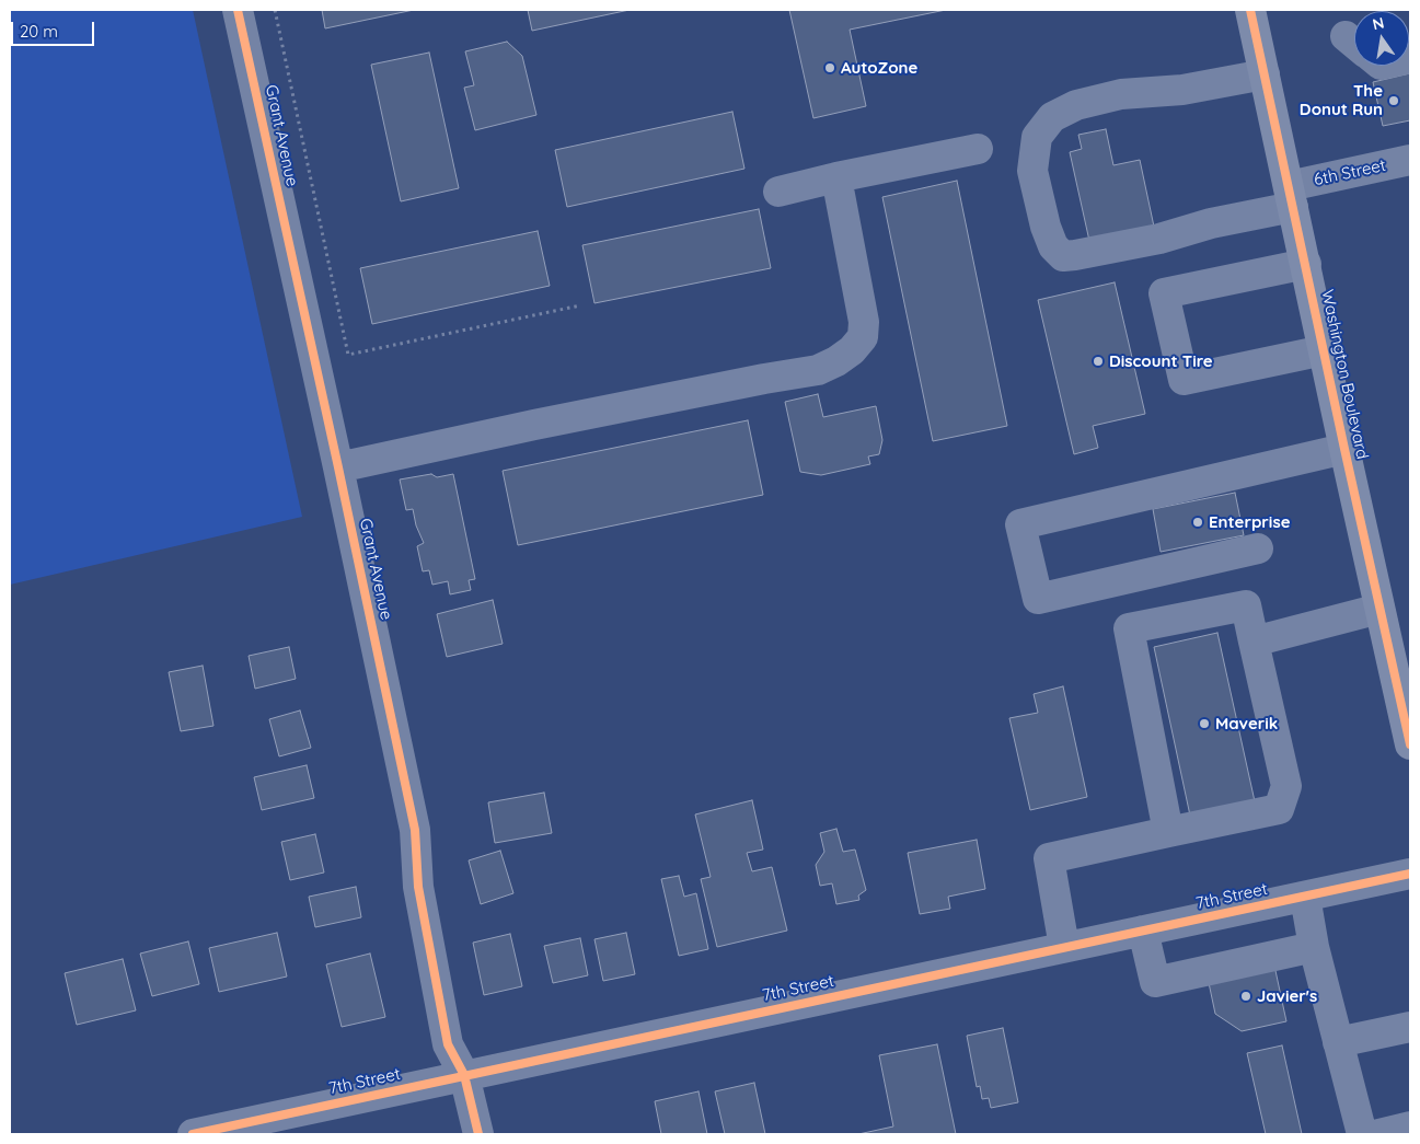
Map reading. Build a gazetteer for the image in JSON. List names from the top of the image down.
{
  "streets": {
    "main road": ["Washington Boulevard"],
    "street": ["Grant Avenue", "6th Street", "7th Street"]
  },
  "crossings": [
    ["Grant Avenue", "7th Street"],
    ["6th Street", "Washington Boulevard"]
  ],
  "places": [
    "AutoZone",
    "The Donut Run",
    "Discount Tire",
    "Enterprise",
    "Maverik",
    "Javier's"
  ],
  "scale_bar": "20 m",
  "north": "top"
}
